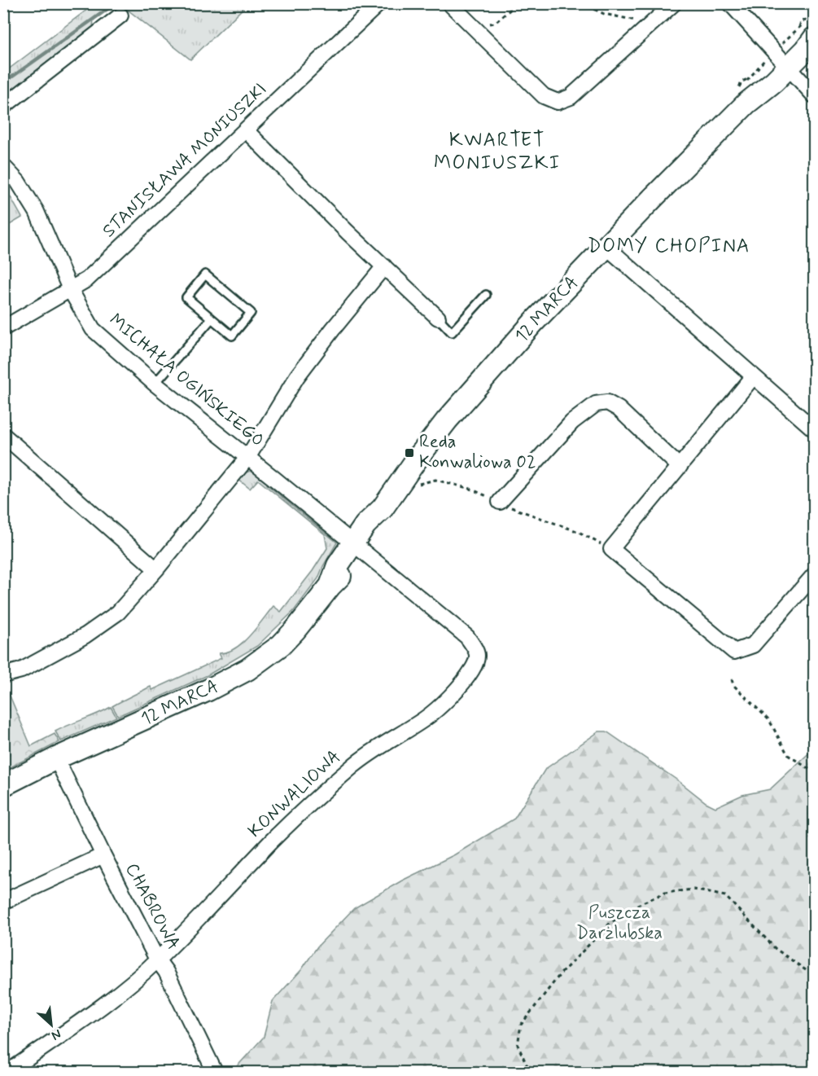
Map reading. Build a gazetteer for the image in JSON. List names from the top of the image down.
{
  "streets": {
    "street": [
      "STANISŁAWA MONIUSZKI",
      "12 MARCA",
      "MICHAŁA OGIŃSKIEGO",
      "KONWALIOWA",
      "CHABROWA"
    ]
  },
  "crossings": [
    ["STANISŁAWA MONIUSZKI", "MICHAŁA OGIŃSKIEGO"],
    ["12 MARCA", "MICHAŁA OGIŃSKIEGO"],
    ["12 MARCA", "KONWALIOWA"],
    ["12 MARCA", "CHABROWA"],
    ["MICHAŁA OGIŃSKIEGO", "KONWALIOWA"],
    ["KONWALIOWA", "CHABROWA"]
  ],
  "districts": ["KWARTET MONIUSZKI", "DOMY CHOPINA"],
  "parks": ["Puszcza Darżlubska"],
  "places": {
    "transit": ["Reda Konwaliowa 02"]
  },
  "north": "bottom right"
}
